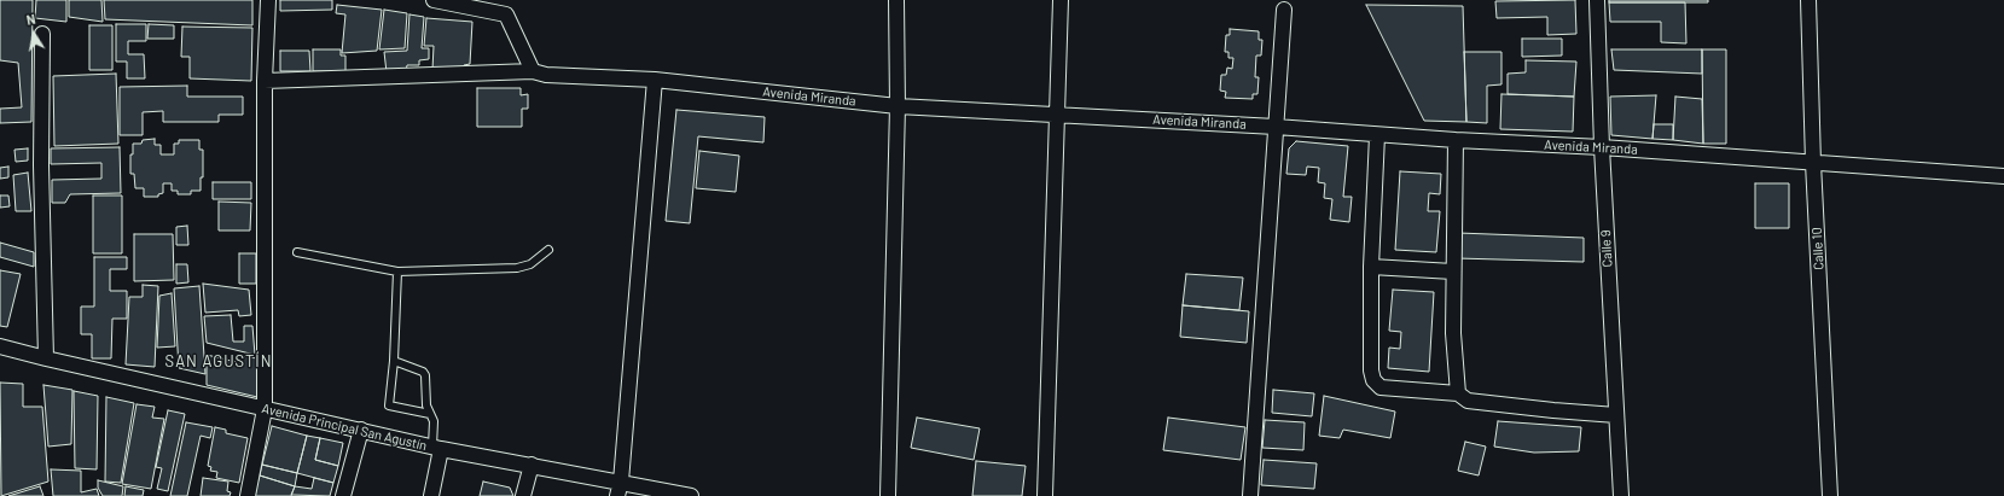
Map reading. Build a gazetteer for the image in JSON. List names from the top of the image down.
{
  "streets": {
    "street": [
      "Avenida Miranda",
      "Calle 9",
      "Calle 10",
      "Avenida Principal San Agustín"
    ]
  },
  "crossings": [
    ["Avenida Miranda", "Calle 9"],
    ["Avenida Miranda", "Calle 10"]
  ],
  "districts": ["SAN AGUSTÍN"],
  "north": "top"
}
